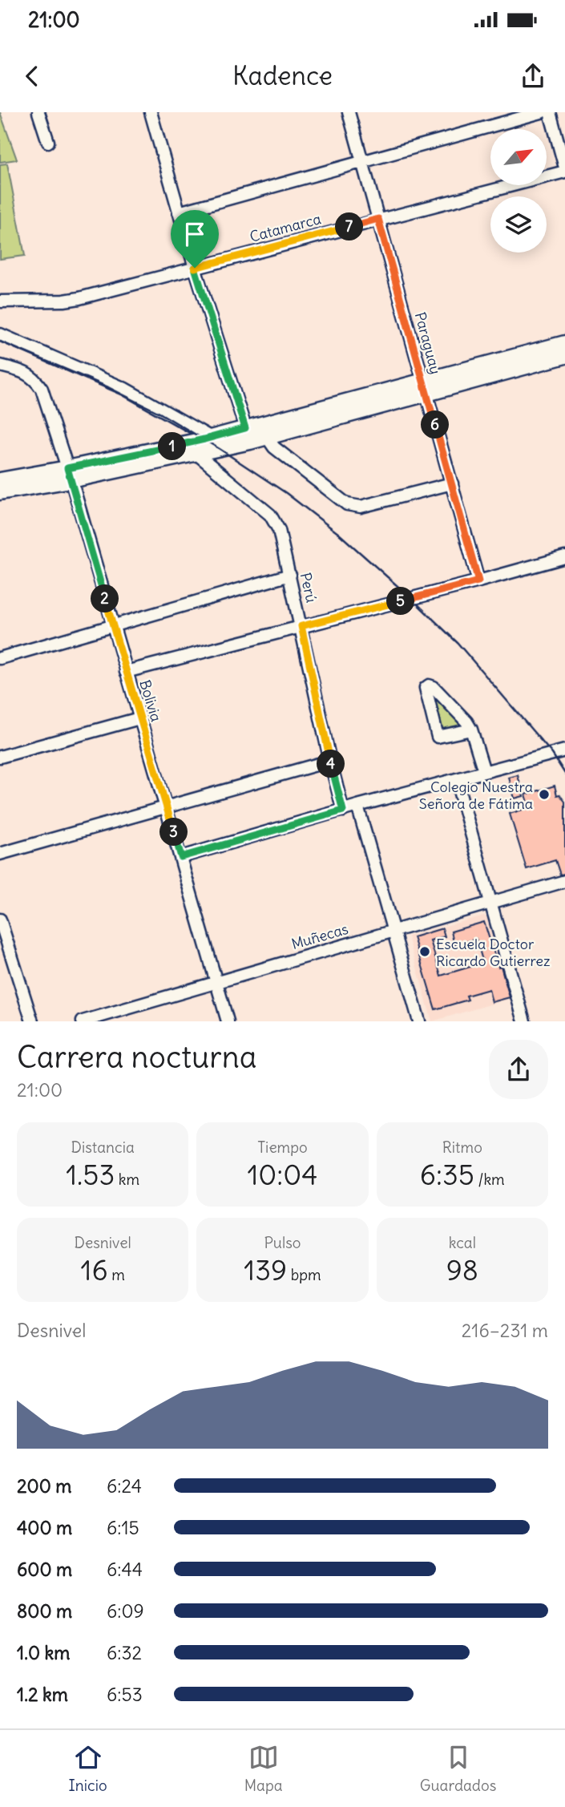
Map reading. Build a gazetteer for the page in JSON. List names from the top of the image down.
{
  "streets": {
    "street": [
      "Catamarca",
      "Paraguay",
      "Perú",
      "Bolivia",
      "Muñecas"
    ]
  },
  "crossings": [
    ["Catamarca", "Paraguay"],
    ["Bolivia", "Muñecas"]
  ],
  "places": ["Colegio Nuestra Señora de Fátima", "Escuela Doctor Ricardo Gutierrez"],
  "north": "top right",
  "page": {
    "status": "21:00",
    "header": "Kadence",
    "pins": [
      "7",
      "6",
      "1",
      "2",
      "5",
      "4",
      "3"
    ],
    "heading": ["Carrera nocturna", "21:00"],
    "stats": [
      ["Distancia", "1.53 km"],
      ["Tiempo", "10:04"],
      ["Ritmo", "6:35 /km"],
      ["Desnivel", "16 m"],
      ["Pulso", "139 bpm"],
      ["kcal", "98"]
    ],
    "chart": ["Desnivel", "216–231 m"],
    "list": [
      {
        "name": "200 m",
        "note": "6:24"
      },
      {
        "name": "400 m",
        "note": "6:15"
      },
      {
        "name": "600 m",
        "note": "6:44"
      },
      {
        "name": "800 m",
        "note": "6:09"
      },
      {
        "name": "1.0 km",
        "note": "6:32"
      },
      {
        "name": "1.2 km",
        "note": "6:53"
      }
    ],
    "tabs": ["Inicio", "Mapa", "Guardados"]
  }
}
